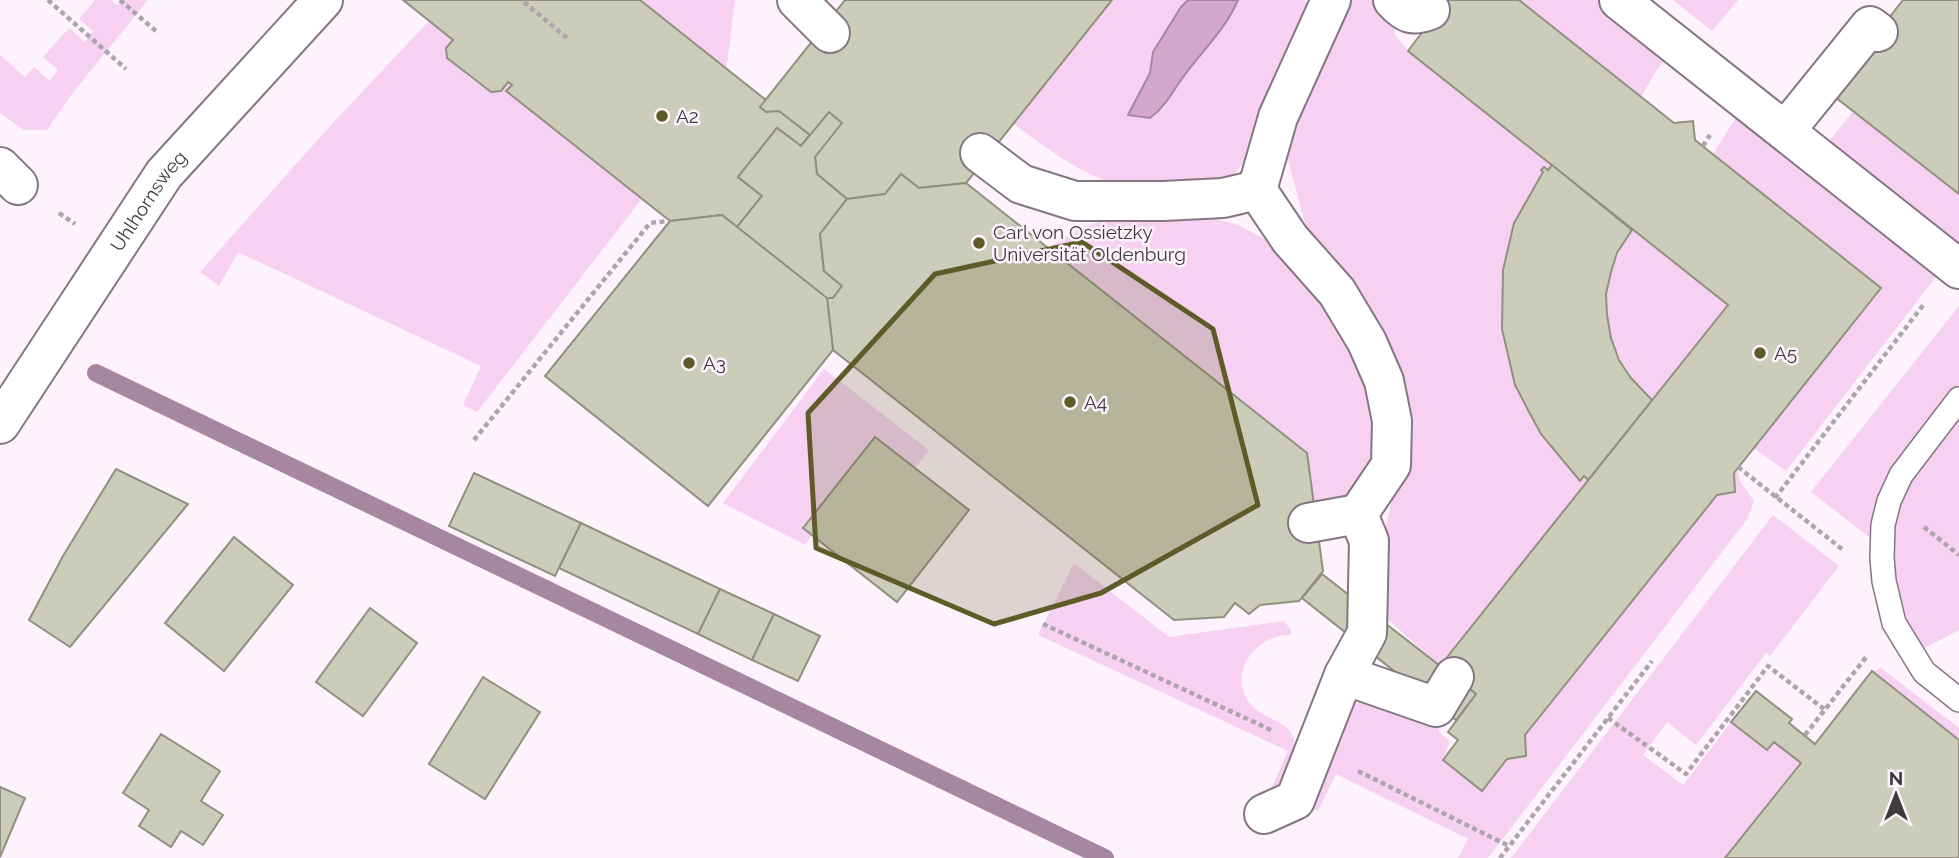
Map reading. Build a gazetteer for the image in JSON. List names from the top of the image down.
{
  "streets": {
    "street": ["Uhlhornsweg"]
  },
  "places": [
    "A2",
    "Carl von Ossietzky Universität Oldenburg",
    "A5",
    "A3",
    "A4"
  ],
  "north": "top"
}
